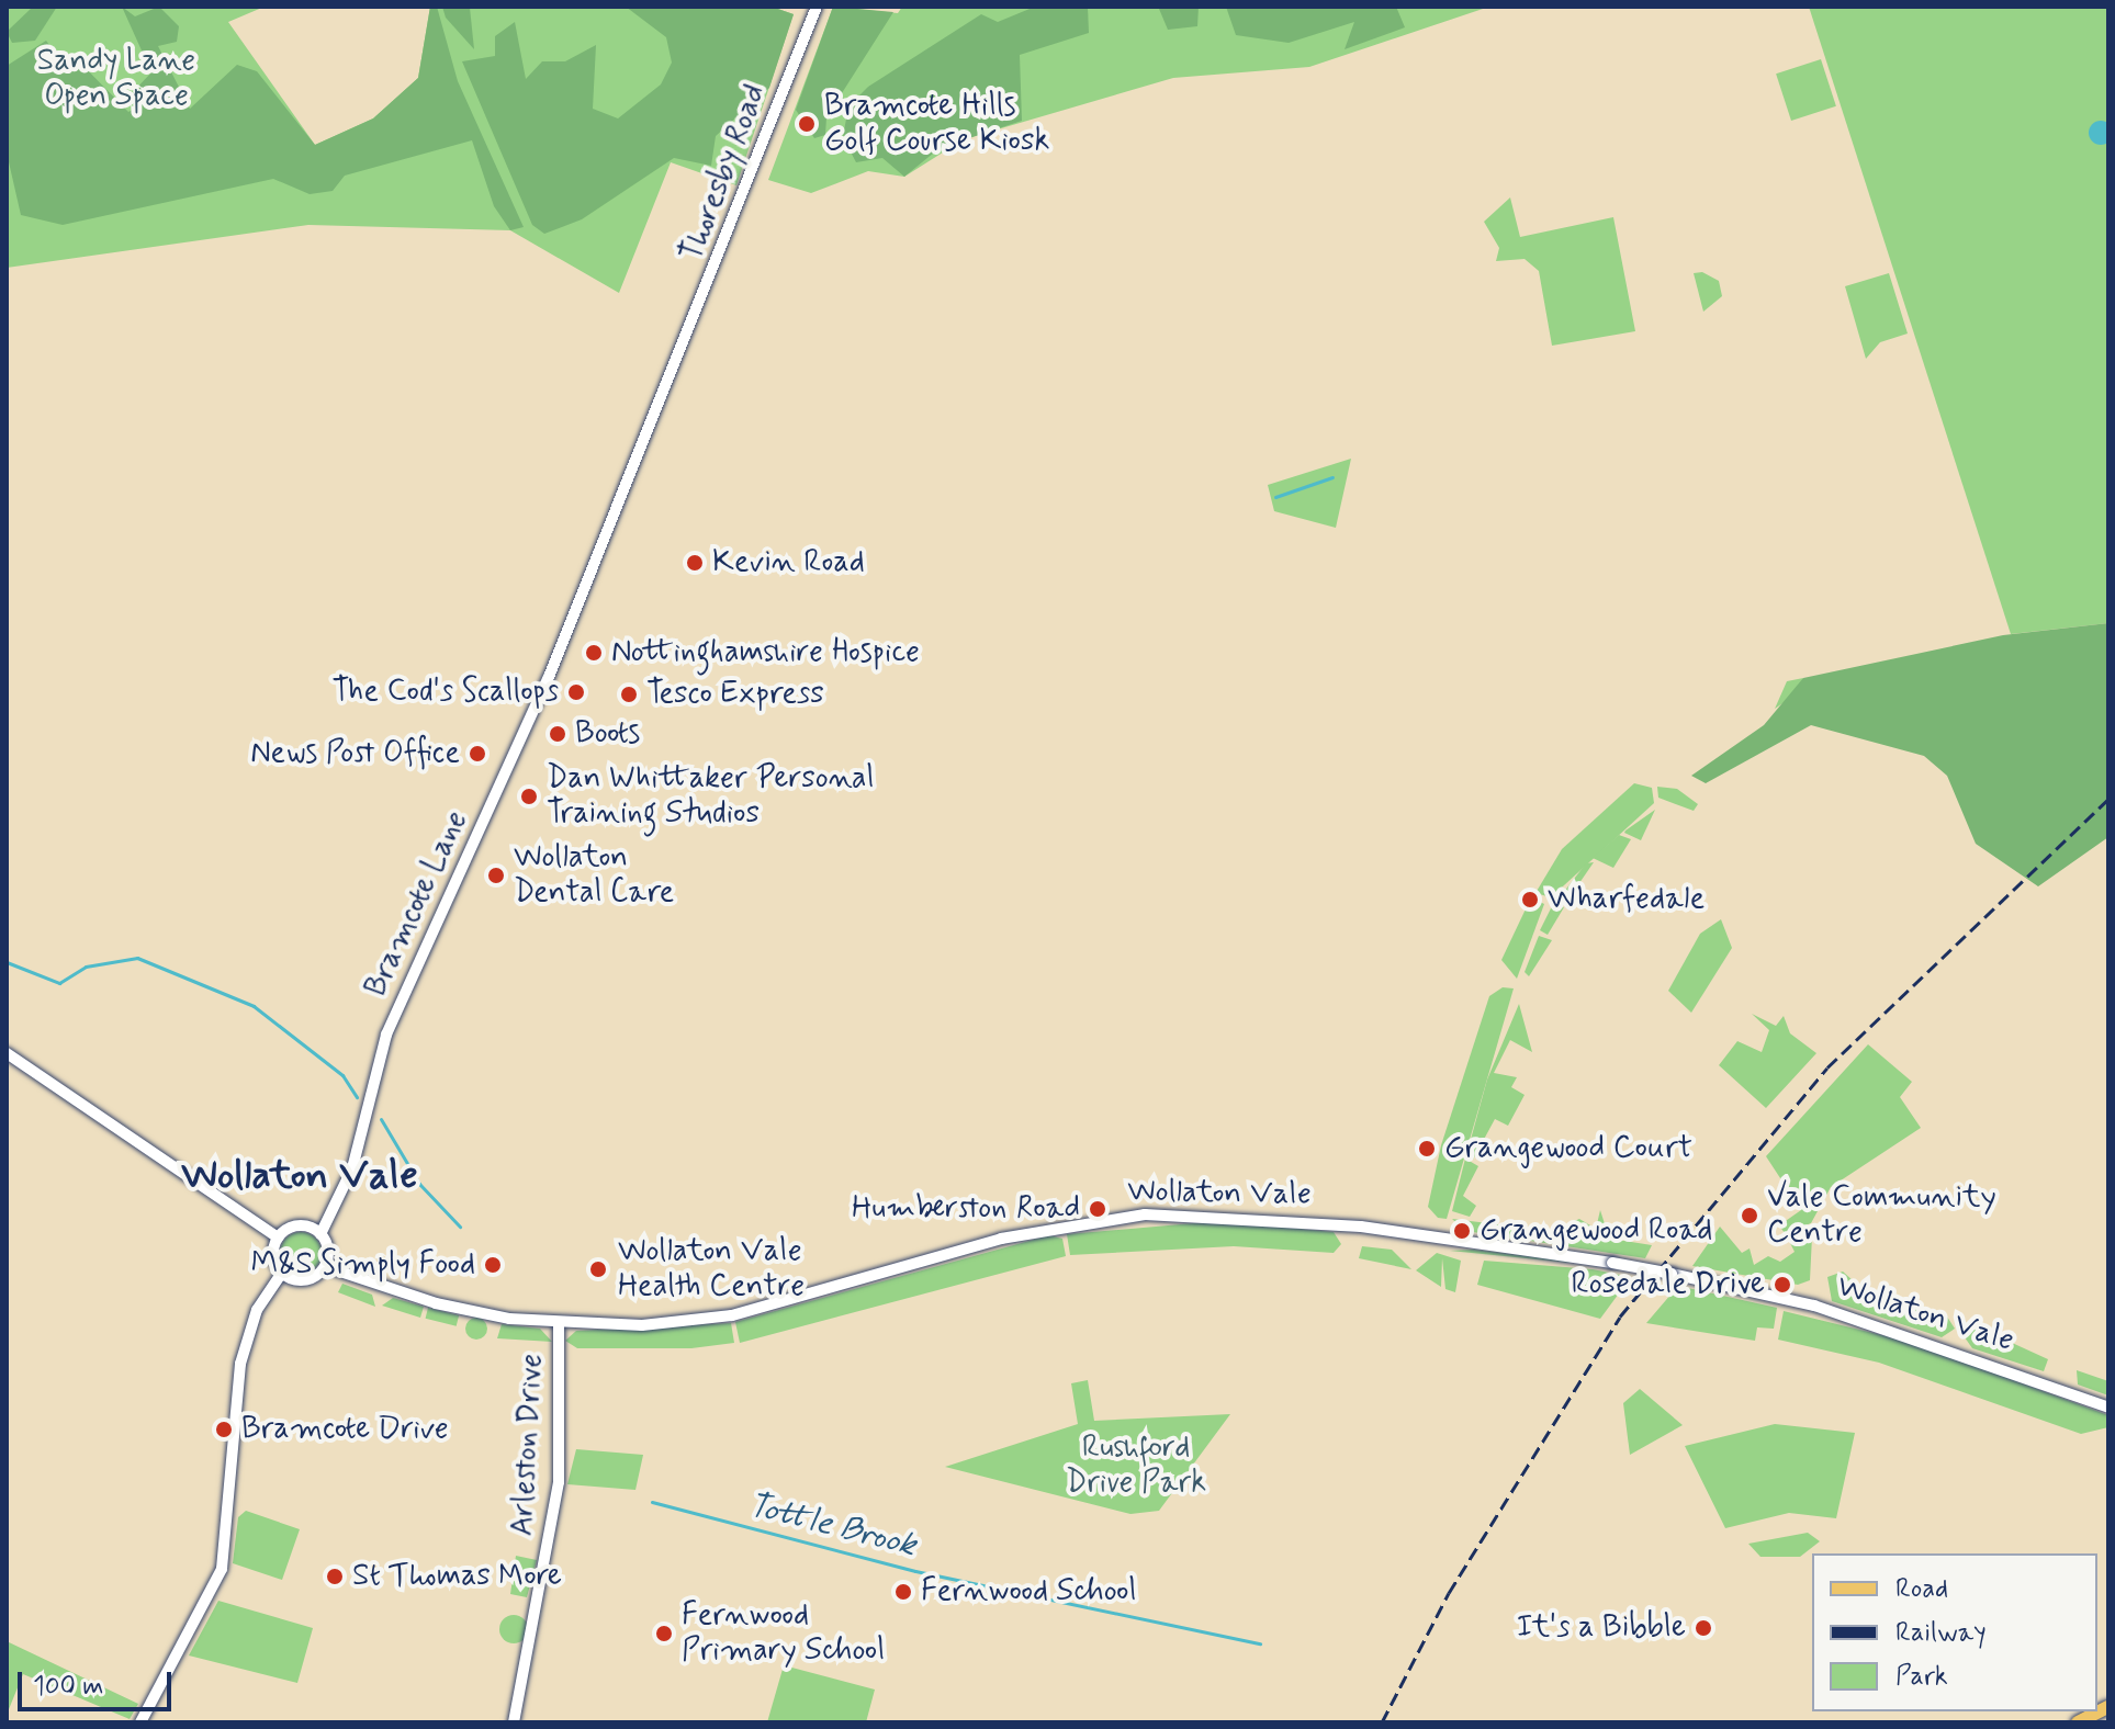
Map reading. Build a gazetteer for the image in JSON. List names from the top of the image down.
{
  "streets": {
    "street": [
      "Thoresby Road",
      "Bramcote Lane",
      "Wollaton Vale",
      "Arleston Drive"
    ]
  },
  "crossings": [
    ["Thoresby Road", "Bramcote Lane"],
    ["Bramcote Lane", "Wollaton Vale"],
    ["Wollaton Vale", "Arleston Drive"]
  ],
  "districts": ["Wollaton Vale"],
  "water": ["Tottle Brook"],
  "parks": ["Sandy Lane Open Space", "Rushford Drive Park"],
  "places": [
    "Bramcote Hills Golf Course Kiosk",
    "Kevin Road",
    "Nottinghamshire Hospice",
    "The Cod's Scallops",
    "Tesco Express",
    "Boots",
    "News Post Office",
    "Dan Whittaker Personal Training Studios",
    "Wollaton Dental Care",
    "Wharfedale",
    "Grangewood Court",
    "Humberston Road",
    "Vale Community Centre",
    "Grangewood Road",
    "M&S Simply Food",
    "Wollaton Vale Health Centre",
    "Rosedale Drive",
    "Bramcote Drive",
    "St Thomas More",
    "Fernwood School",
    "It's a Bibble",
    "Fernwood Primary School"
  ],
  "legend": ["Road", "Railway", "Park"],
  "scale_bar": "100 m"
}
